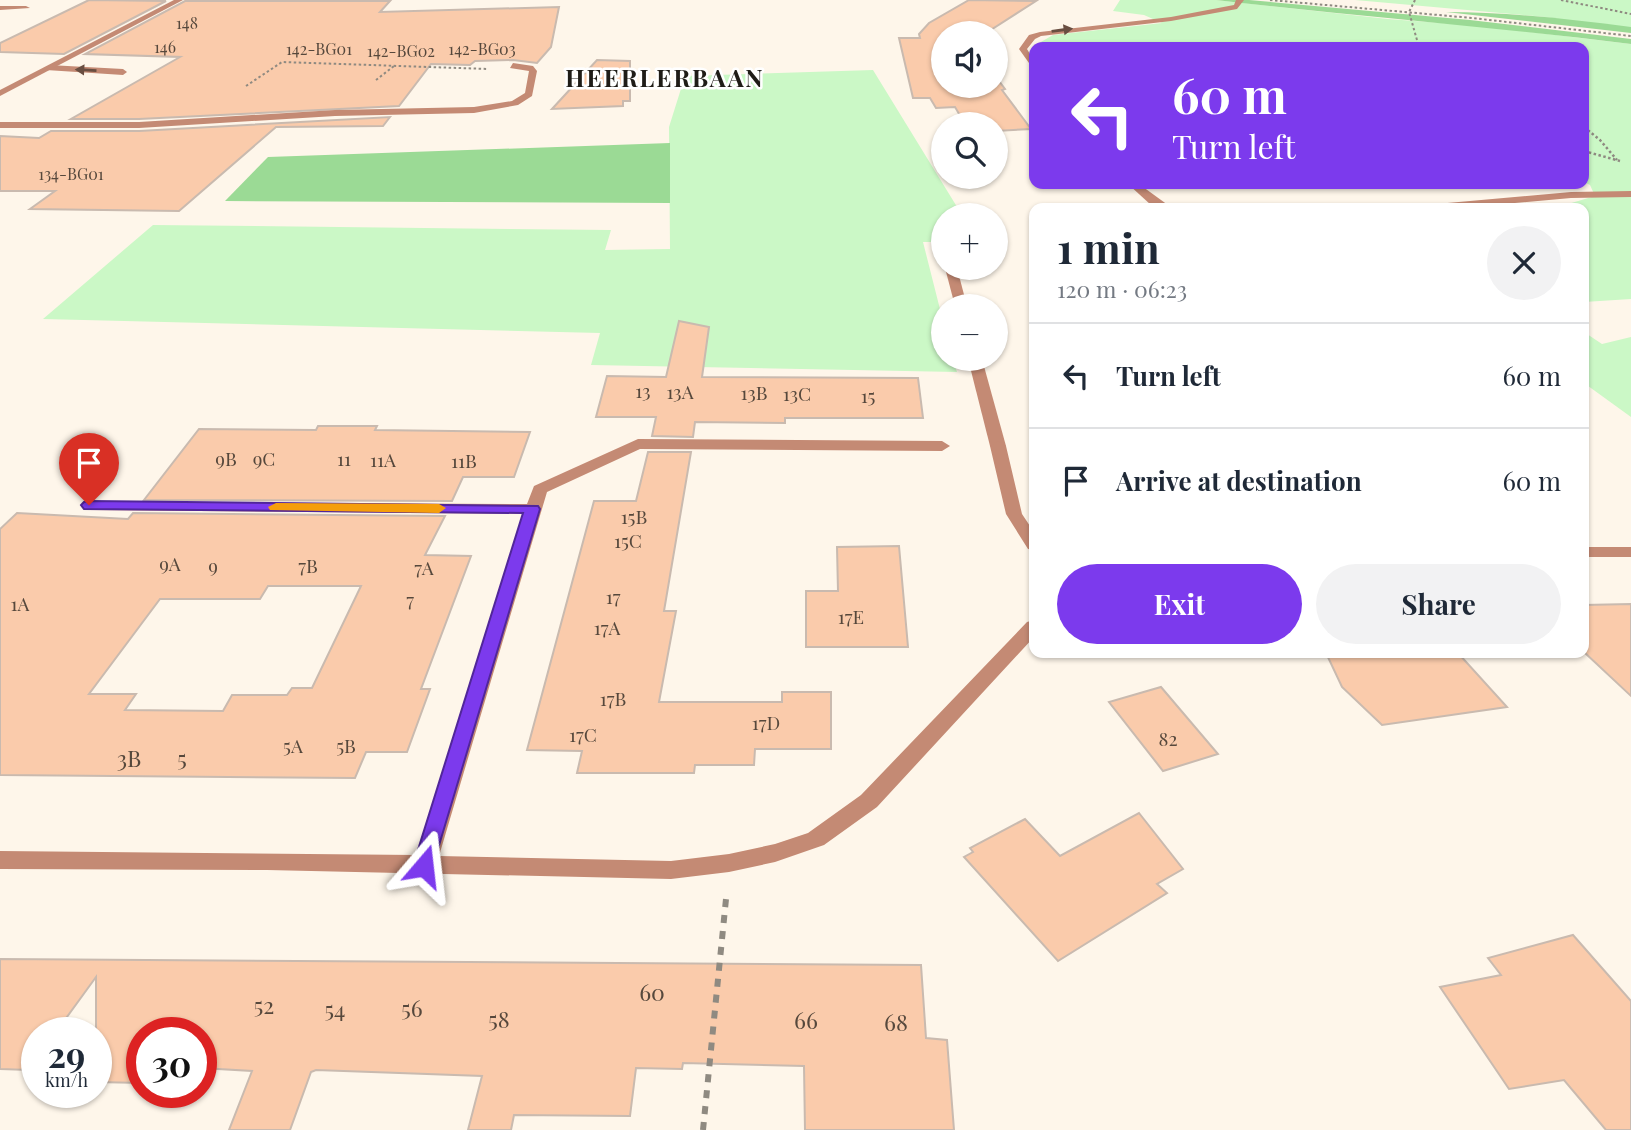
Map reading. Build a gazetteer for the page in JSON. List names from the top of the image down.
{
  "districts": ["HEERLERBAAN"],
  "house_numbers": [
    "148",
    "146",
    "142-BG01",
    "142-BG03",
    "142-BG02",
    "134-BG01",
    "13",
    "13A",
    "13B",
    "13C",
    "15",
    "9B",
    "9C",
    "11",
    "11A",
    "11B",
    "15B",
    "15C",
    "9A",
    "9",
    "7B",
    "7A",
    "17",
    "7",
    "1A",
    "17E",
    "17A",
    "17B",
    "17D",
    "17C",
    "82",
    "5A",
    "5B",
    "3B",
    "5",
    "60",
    "52",
    "56",
    "54",
    "58",
    "66",
    "68"
  ],
  "page": {
    "map_buttons": ["+", "−"],
    "turn": ["60 m", "Turn left"],
    "heading": ["1 min", "120 m · 06:23"],
    "list": [
      {
        "name": "Turn left",
        "value": "60 m"
      },
      {
        "name": "Arrive at destination",
        "value": "60 m"
      }
    ],
    "buttons": ["Exit", "Share"],
    "speed": "29 km/h",
    "limit": "30"
  }
}
